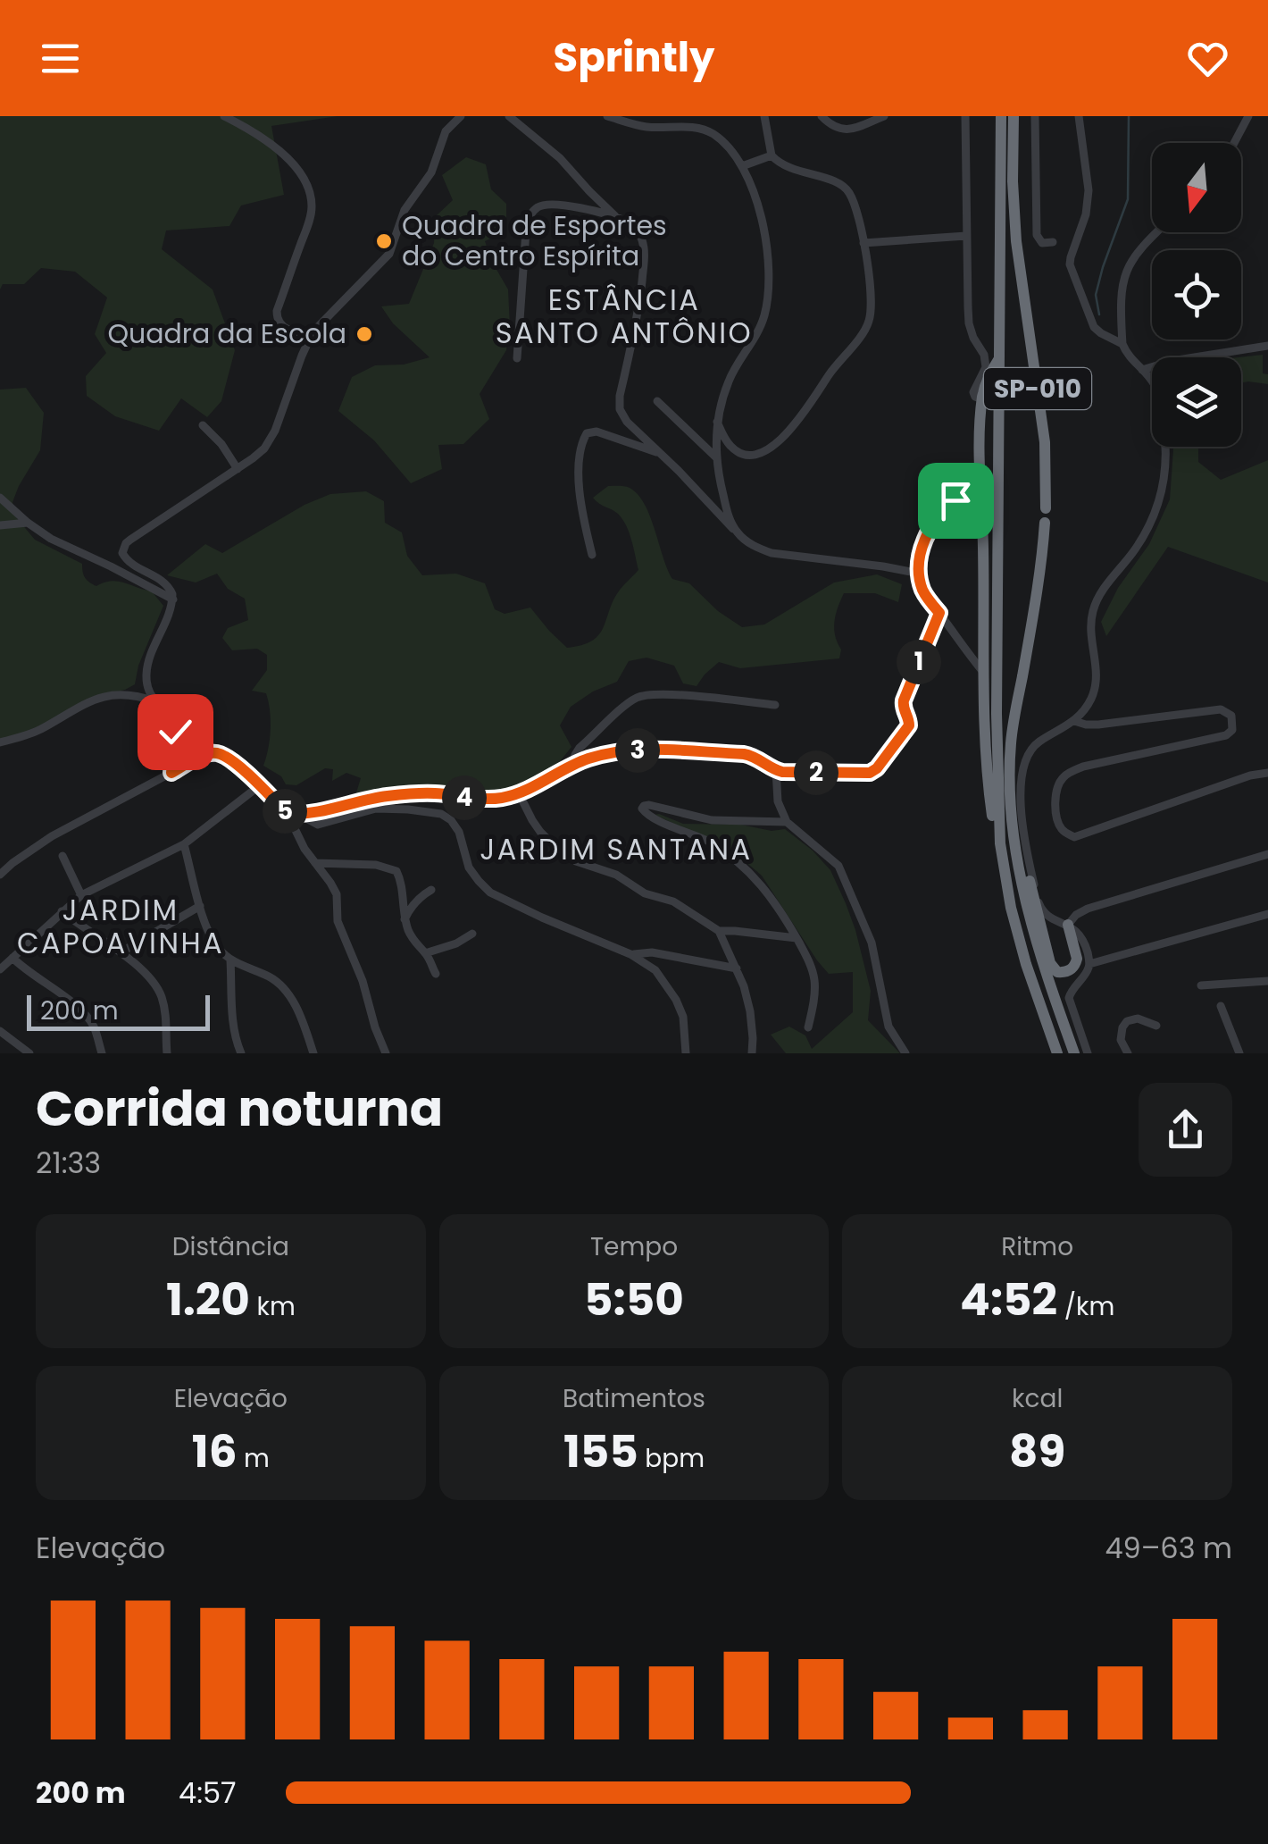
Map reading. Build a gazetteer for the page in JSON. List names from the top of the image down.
{
  "streets": {
    "highway": ["SP-010"]
  },
  "districts": ["ESTÂNCIA SANTO ANTÔNIO", "JARDIM SANTANA", "JARDIM CAPOAVINHA"],
  "places": ["Quadra de Esportes do Centro Espírita", "Quadra da Escola"],
  "scale_bar": "200 m",
  "north": "bottom",
  "page": {
    "header": "Sprintly",
    "pins": [
      "1",
      "3",
      "2",
      "4",
      "5"
    ],
    "scale": "200 m",
    "heading": ["Corrida noturna", "21:33"],
    "stats": [
      ["Distância", "1.20 km"],
      ["Tempo", "5:50"],
      ["Ritmo", "4:52 /km"],
      ["Elevação", "16 m"],
      ["Batimentos", "155 bpm"],
      ["kcal", "89"]
    ],
    "chart": ["Elevação", "49–63 m"],
    "list": [
      {
        "name": "200 m",
        "note": "4:57"
      }
    ]
  }
}
